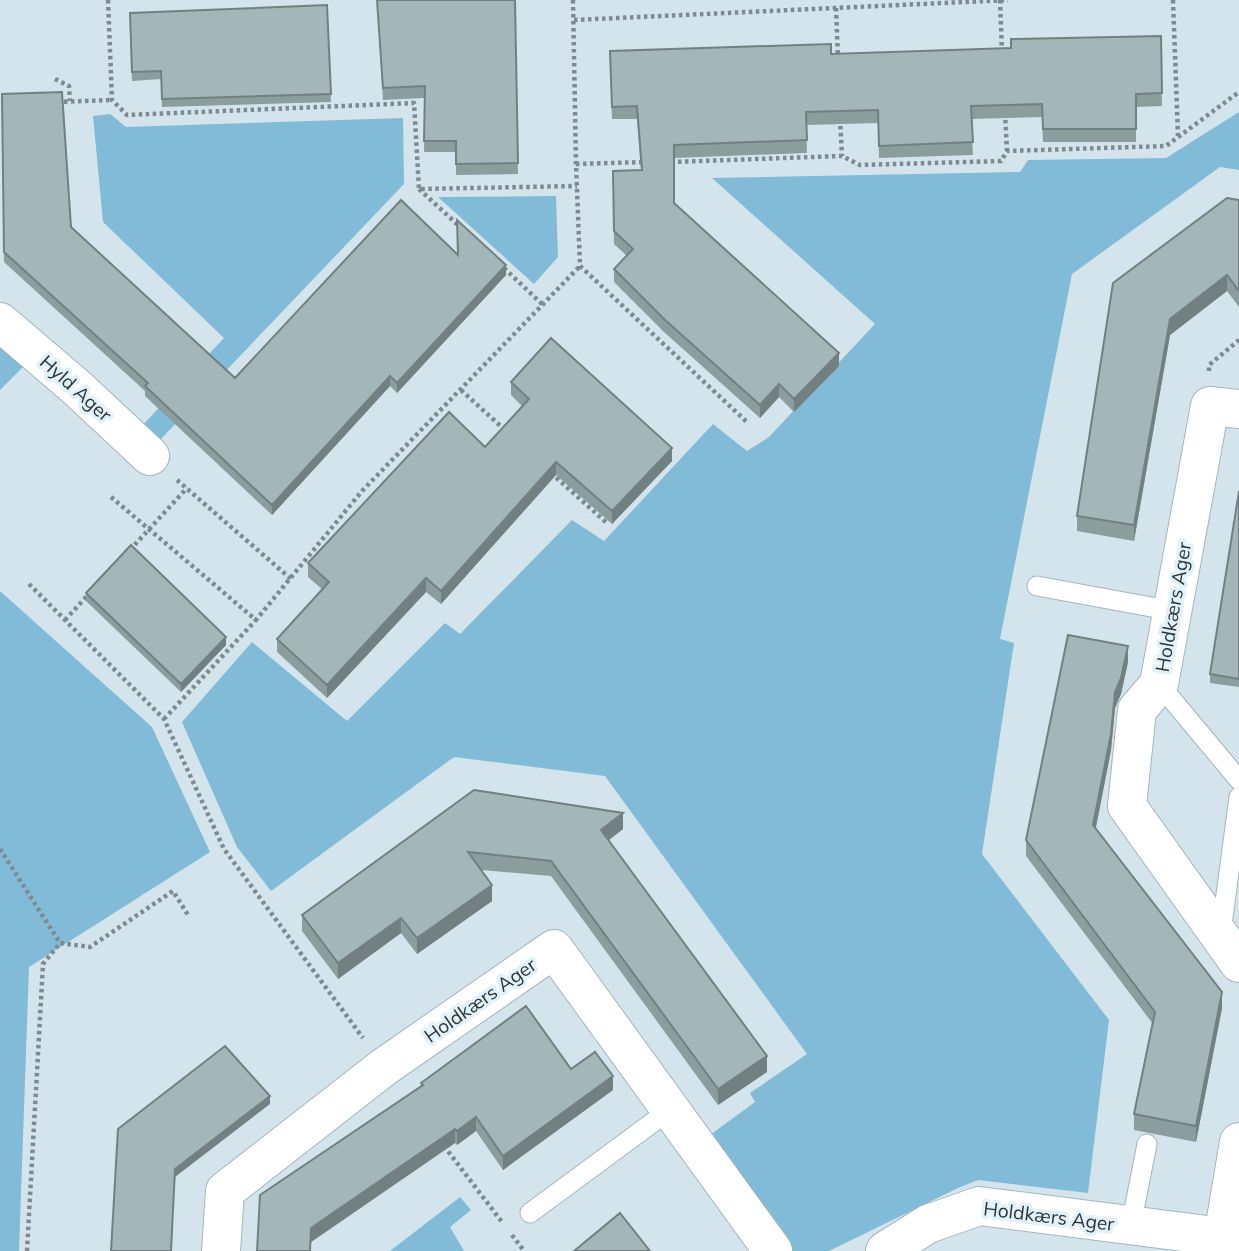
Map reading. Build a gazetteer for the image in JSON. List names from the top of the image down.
{
  "streets": {
    "street": ["Hyld Ager", "Holdkærs Ager"]
  }
}
